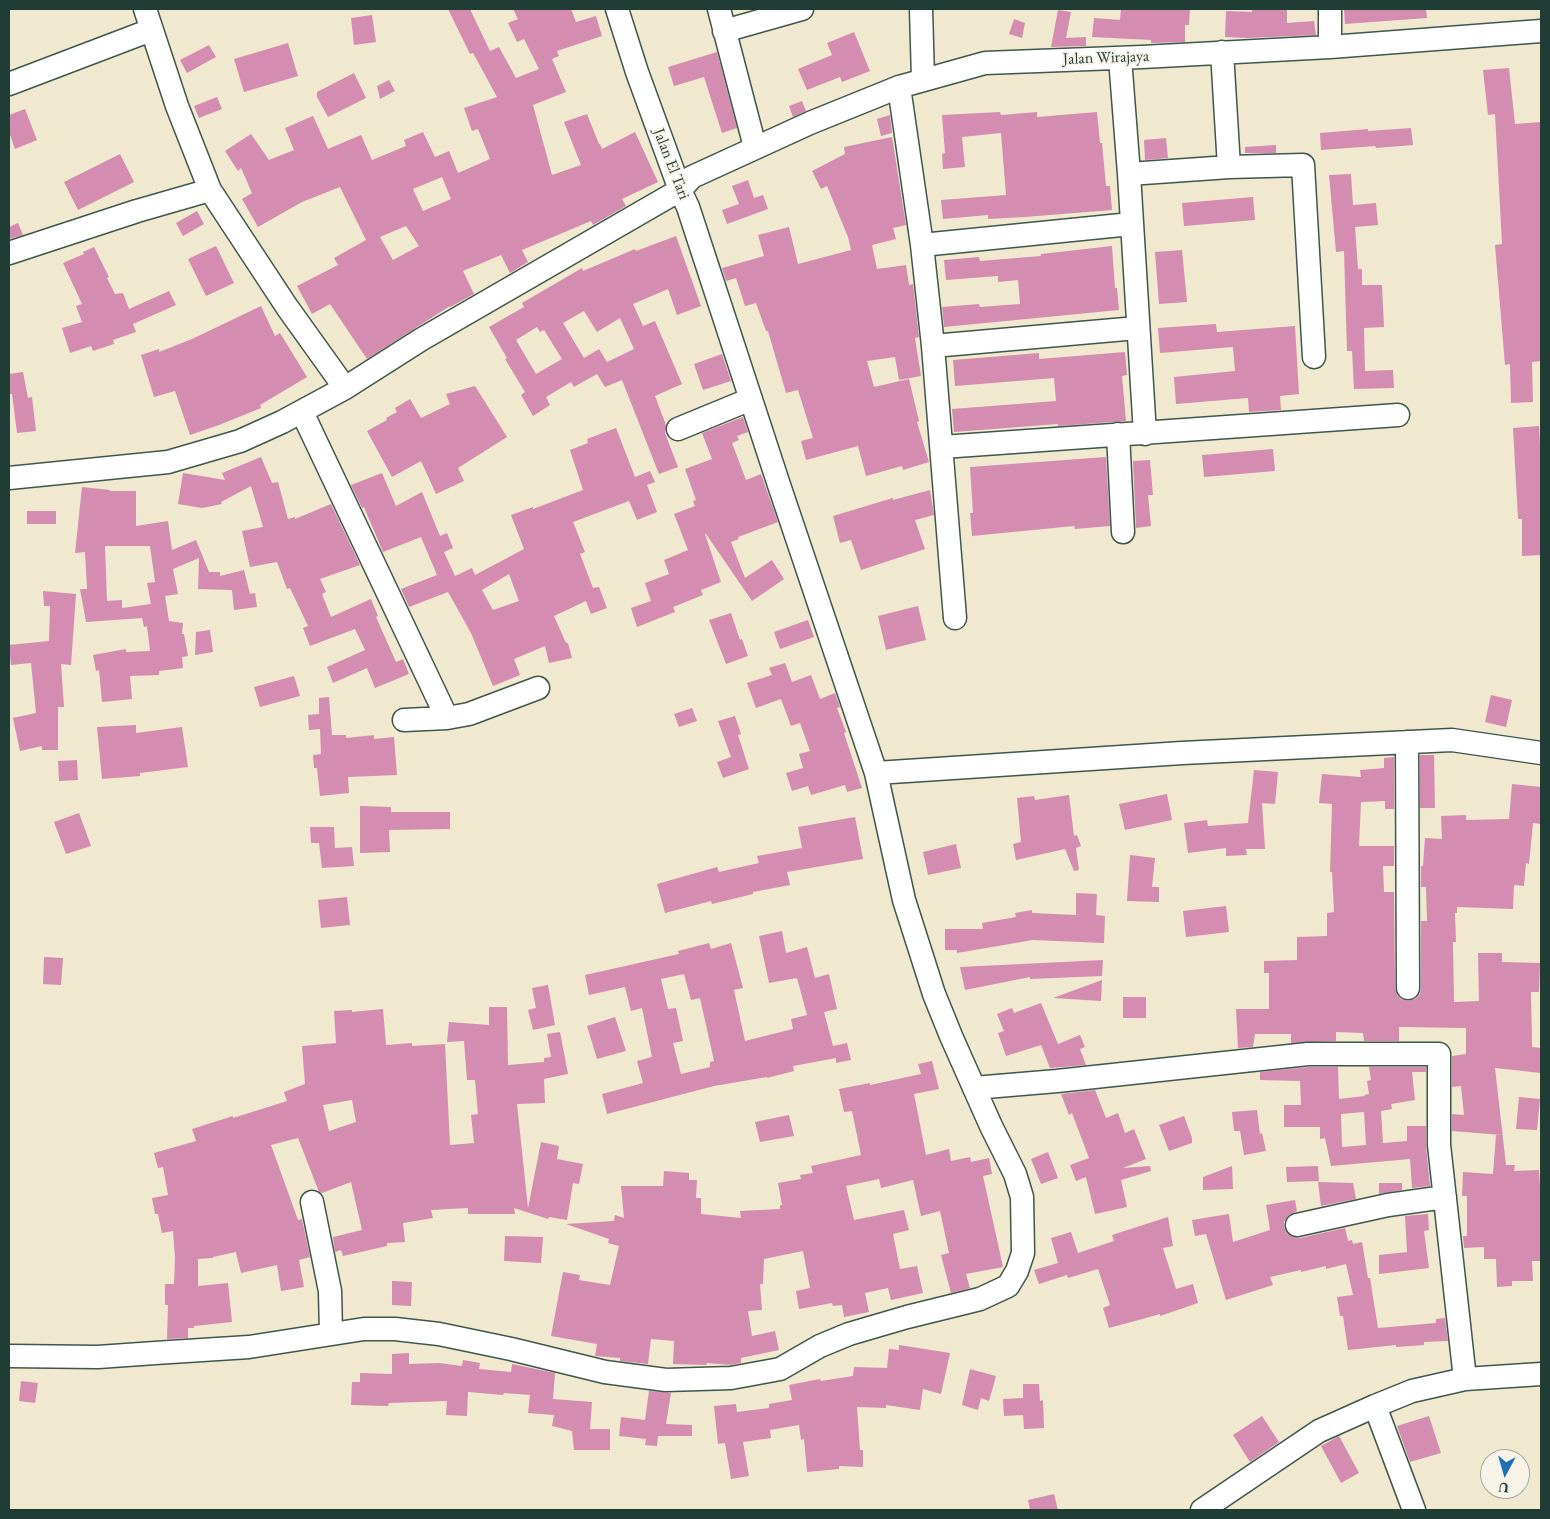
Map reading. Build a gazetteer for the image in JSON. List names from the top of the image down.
{
  "streets": {
    "street": ["Jalan Wirajaya", "Jalan El Tari"]
  },
  "crossings": [
    ["Jalan Wirajaya", "Jalan El Tari"]
  ],
  "north": "bottom"
}
